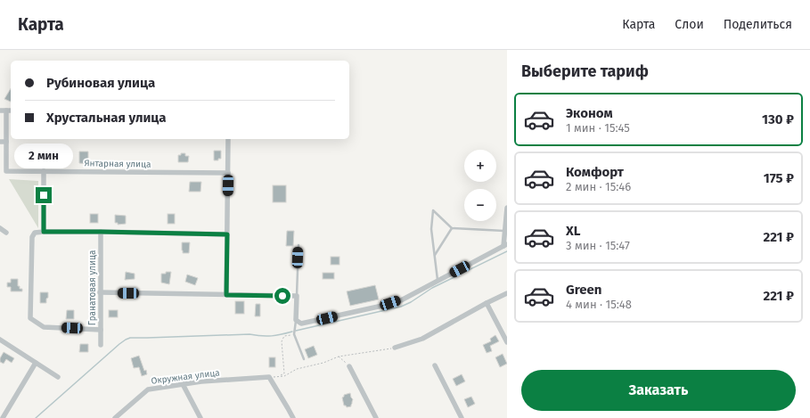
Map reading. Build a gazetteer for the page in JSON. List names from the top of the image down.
{
  "streets": {
    "street": ["Янтарная улица", "Гранатовая улица", "Окружная улица"]
  },
  "page": {
    "header": "Карта",
    "nav": ["Карта", "Слои", "Поделиться"],
    "heading": "Выберите тариф",
    "banner": ["Рубиновая улица", "Хрустальная улица"],
    "list": [
      {
        "name": "Эконом",
        "note": "1 мин · 15:45",
        "value": "130 ₽"
      },
      {
        "name": "Комфорт",
        "note": "2 мин · 15:46",
        "value": "175 ₽"
      },
      {
        "name": "XL",
        "note": "3 мин · 15:47",
        "value": "221 ₽"
      },
      {
        "name": "Green",
        "note": "4 мин · 15:48",
        "value": "221 ₽"
      }
    ],
    "bubble": "2 мин",
    "map_buttons": ["+", "−"],
    "buttons": "Заказать"
  }
}
